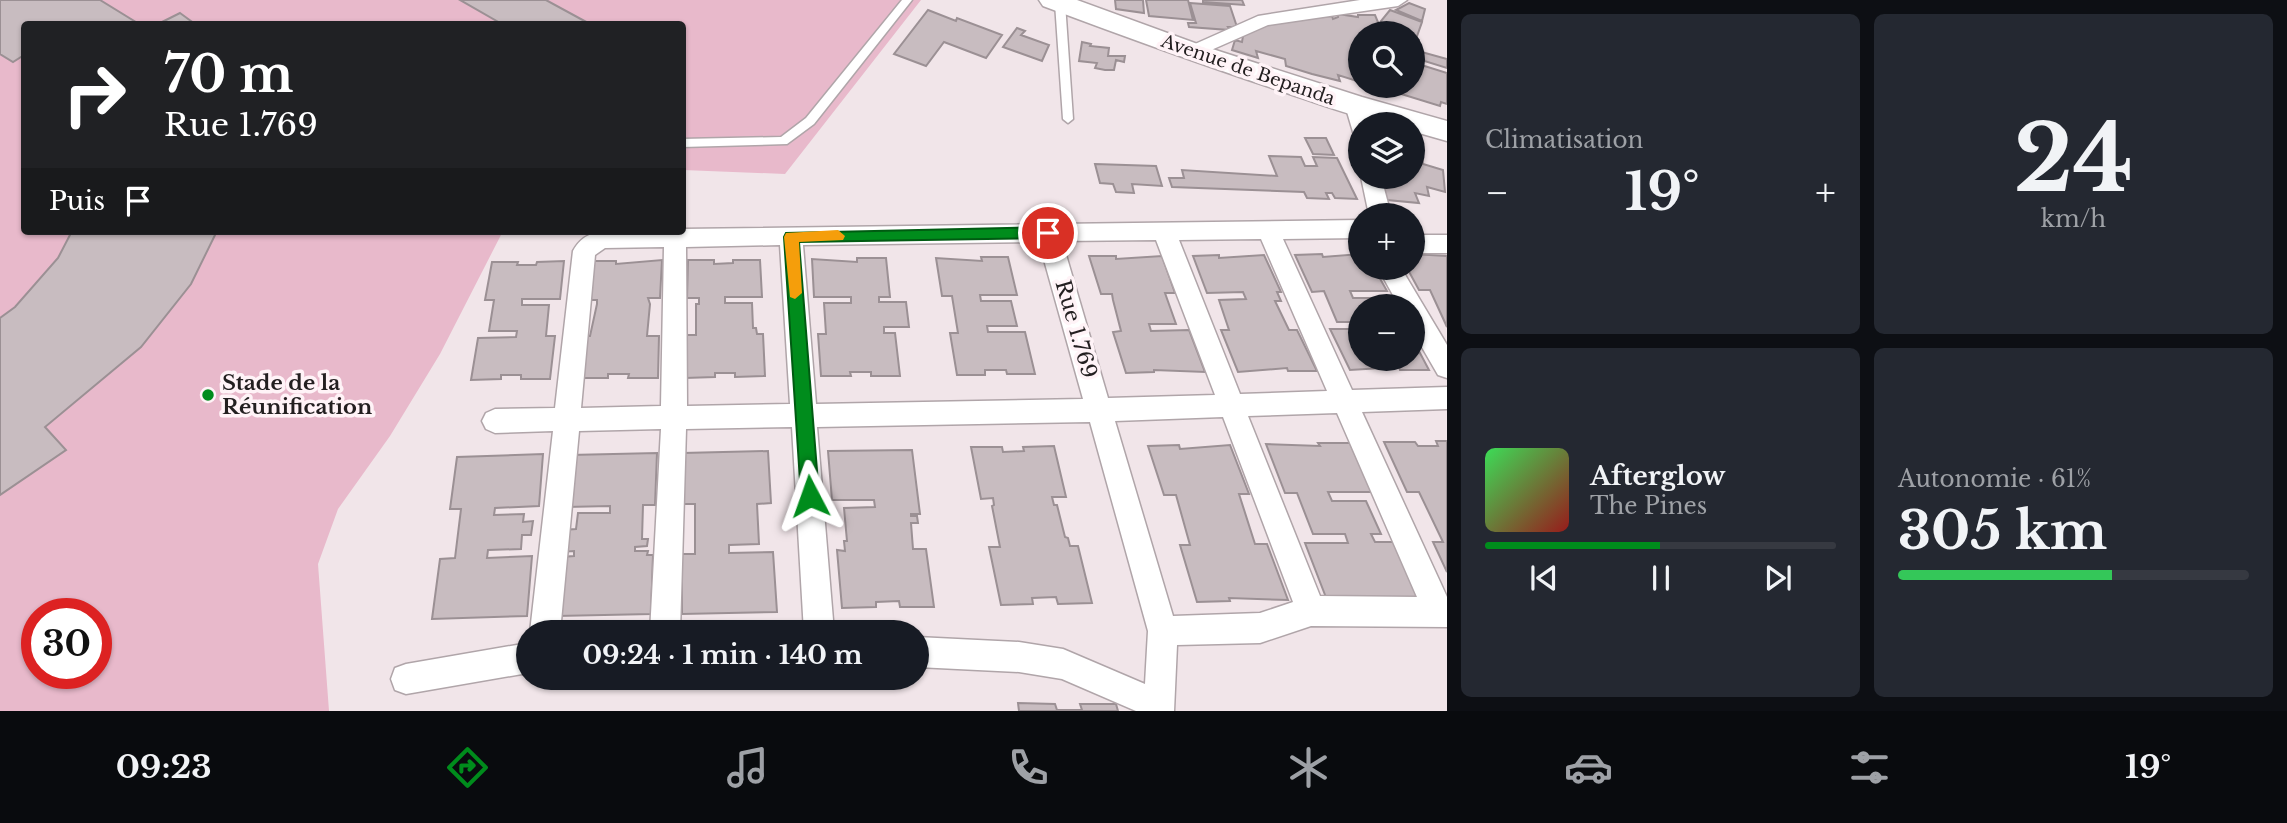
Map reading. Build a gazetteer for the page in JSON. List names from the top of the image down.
{
  "streets": {
    "main road": ["Avenue de Bepanda"],
    "street": ["Rue 1.769"]
  },
  "places": ["Stade de la Réunification"],
  "page": {
    "tile": [
      "Climatisation",
      ["24", "km/h"],
      ["Autonomie · 61%", "305 km"]
    ],
    "map_buttons": ["+", "−"],
    "turn": ["70 m", "Rue 1.769"],
    "heat": ["−", "19°", "+"],
    "then": "Puis",
    "song": ["Afterglow", "The Pines"],
    "limit": "30",
    "trip": "09:24 · 1 min · 140 m",
    "tabs": ["09:23", "19°"]
  }
}
